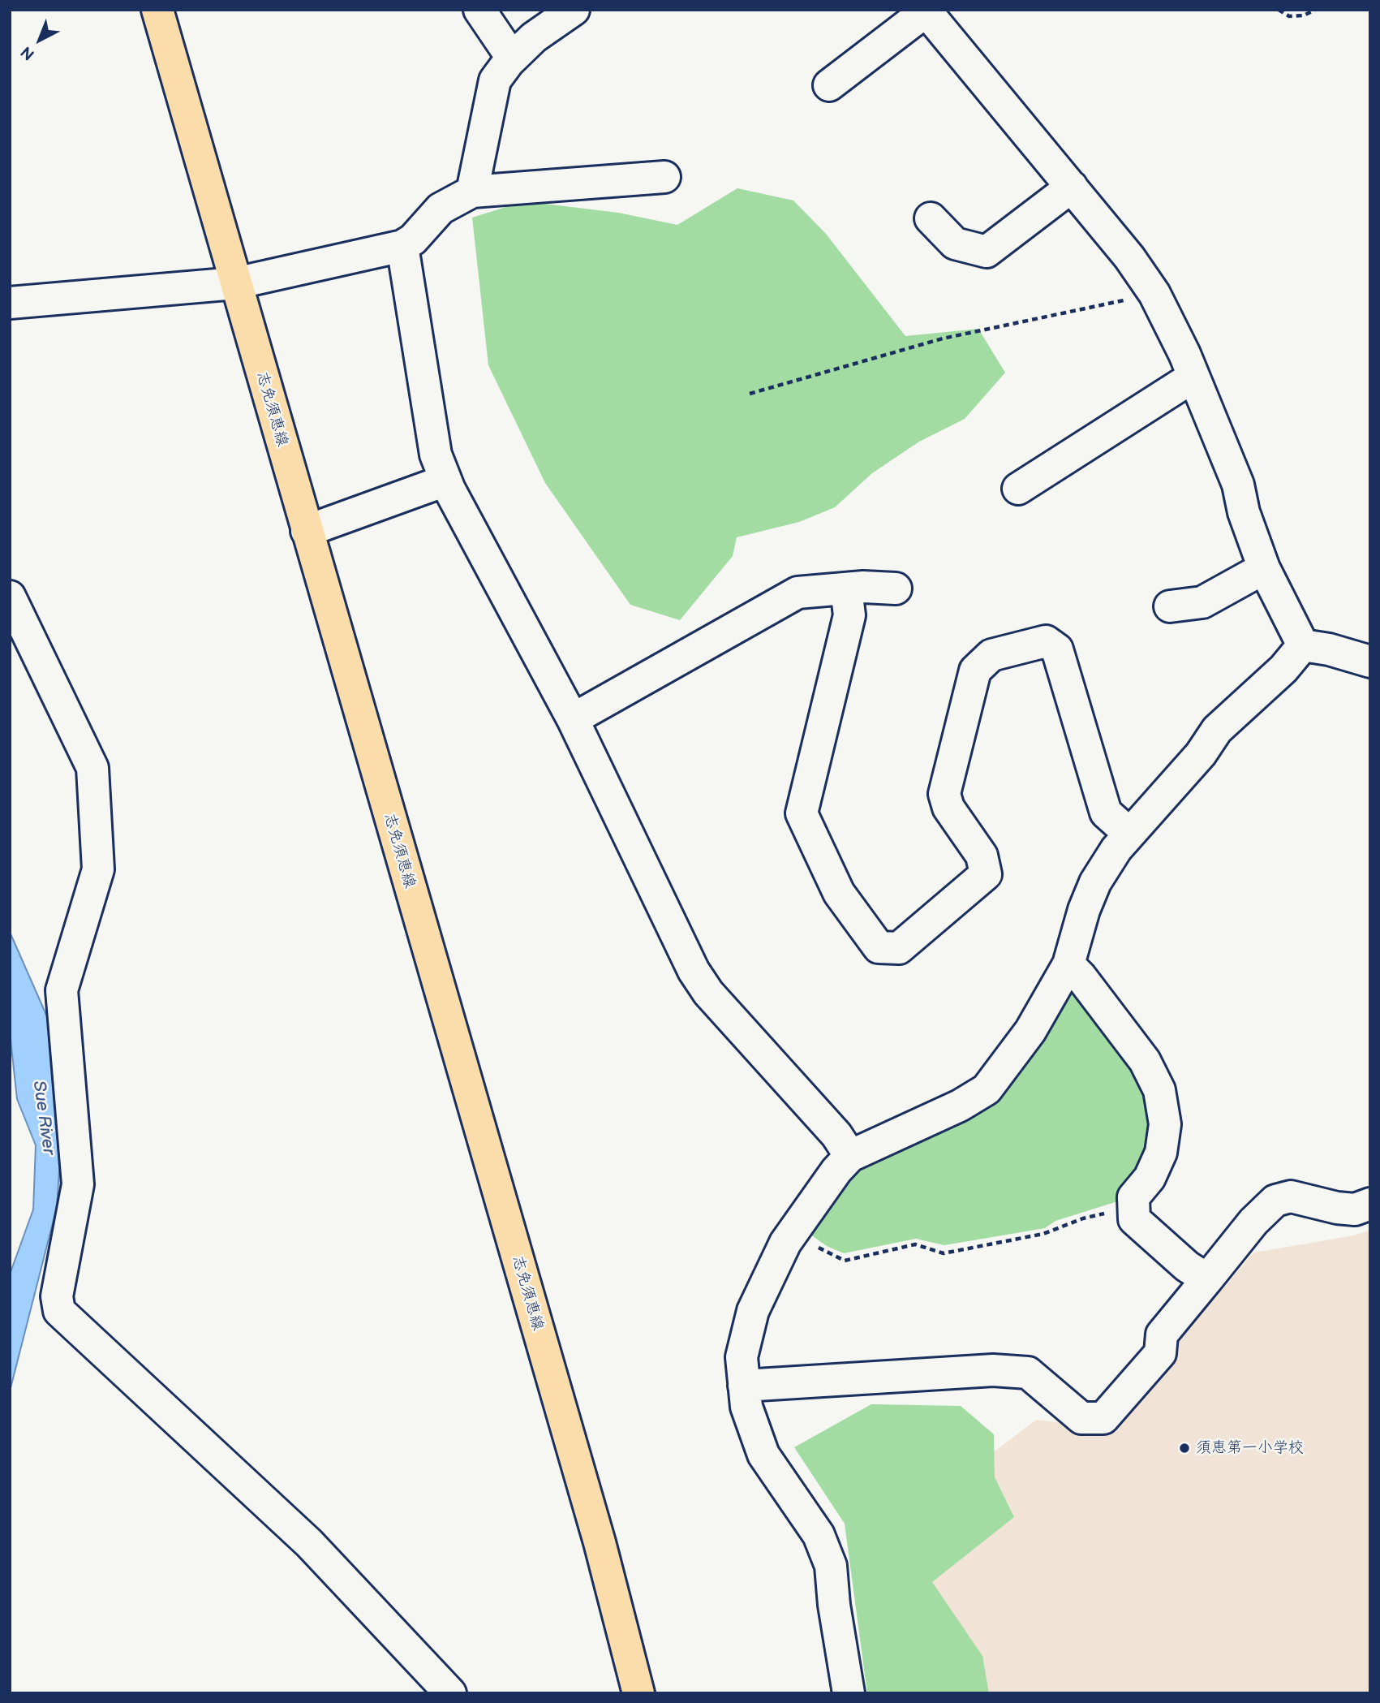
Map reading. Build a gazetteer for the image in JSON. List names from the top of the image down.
{
  "streets": {
    "main road": ["志免須恵線"]
  },
  "water": ["Sue River"],
  "places": ["須恵第一小学校"],
  "north": "bottom left"
}
